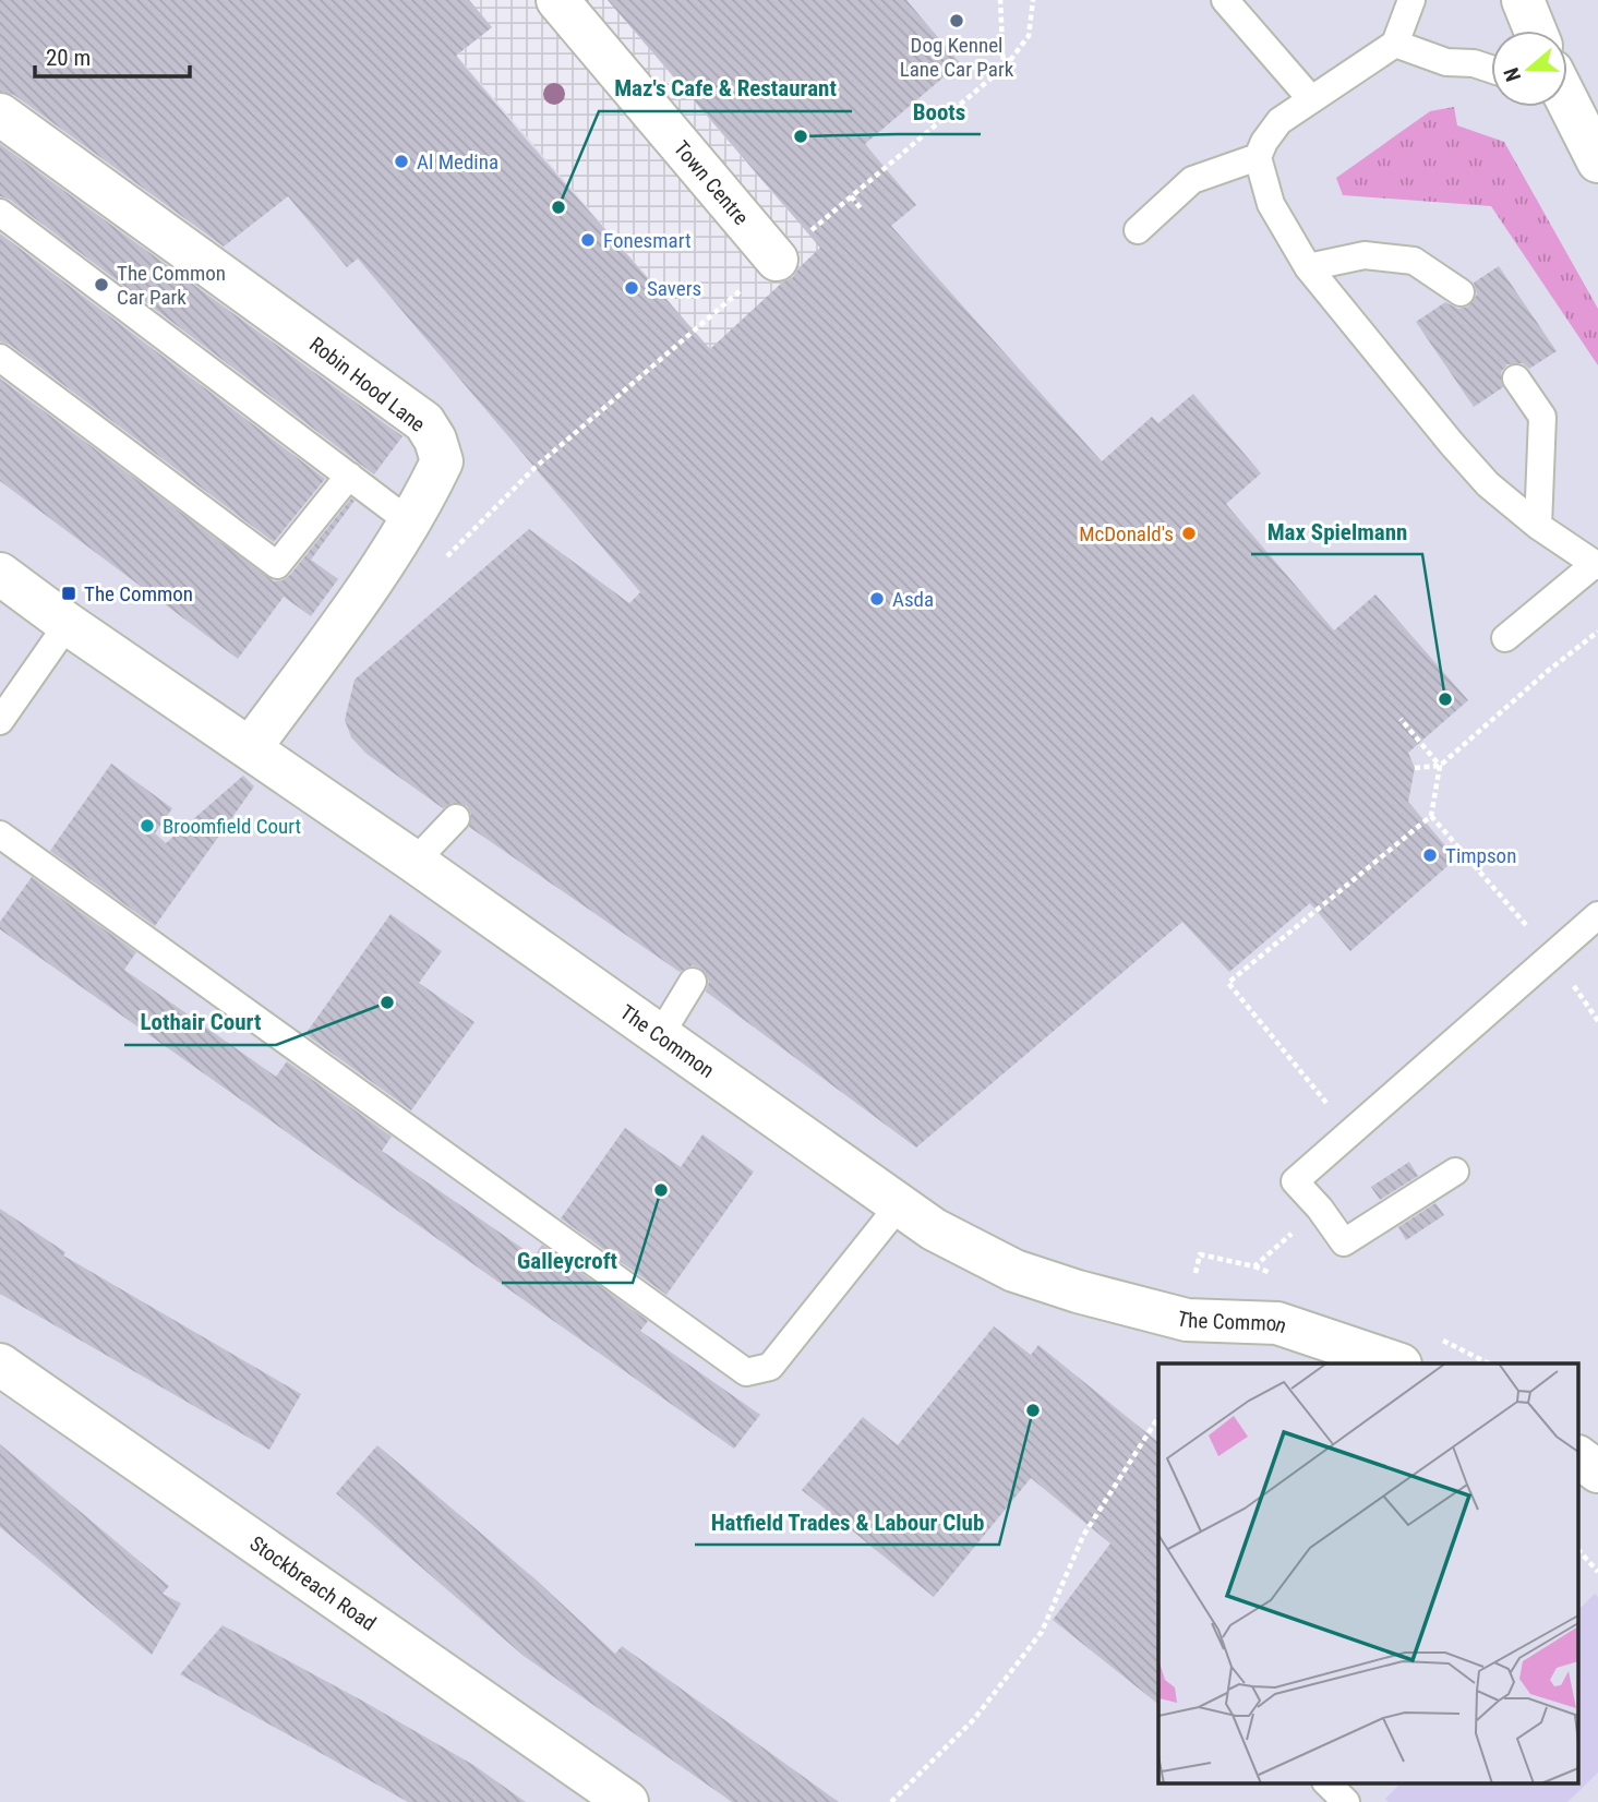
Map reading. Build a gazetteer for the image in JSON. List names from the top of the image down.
{
  "streets": {
    "street": [
      "Town Centre",
      "Robin Hood Lane",
      "The Common",
      "Stockbreach Road"
    ]
  },
  "crossings": [
    ["Robin Hood Lane", "The Common"]
  ],
  "places": {
    "other": [
      "Dog Kennel Lane Car Park",
      "Boots",
      "Al Medina",
      "Maz's Cafe & Restaurant",
      "Fonesmart",
      "The Common Car Park",
      "Savers",
      "McDonald's",
      "Asda",
      "Max Spielmann",
      "Broomfield Court",
      "Timpson",
      "Lothair Court",
      "Galleycroft",
      "Hatfield Trades & Labour Club"
    ],
    "transit": ["The Common"]
  },
  "scale_bar": "20 m",
  "north": "left"
}
